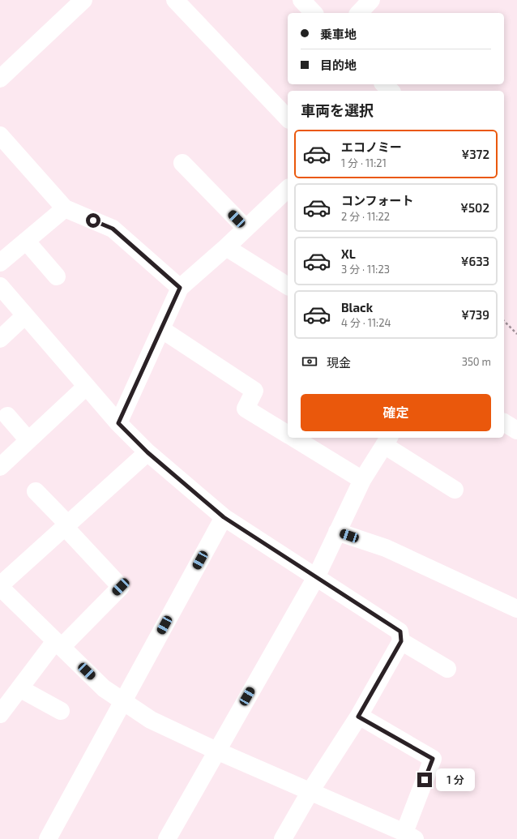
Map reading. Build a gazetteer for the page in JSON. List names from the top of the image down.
{
  "page": {
    "banner": ["乗車地", "目的地"],
    "heading": "車両を選択",
    "list": [
      {
        "name": "エコノミー",
        "note": "1 分 · 11:21",
        "value": "¥372"
      },
      {
        "name": "コンフォート",
        "note": "2 分 · 11:22",
        "value": "¥502"
      },
      {
        "name": "XL",
        "note": "3 分 · 11:23",
        "value": "¥633"
      },
      {
        "name": "Black",
        "note": "4 分 · 11:24",
        "value": "¥739"
      }
    ],
    "pay": ["現金", "350 m"],
    "buttons": "確定",
    "bubble": "1 分"
  }
}
